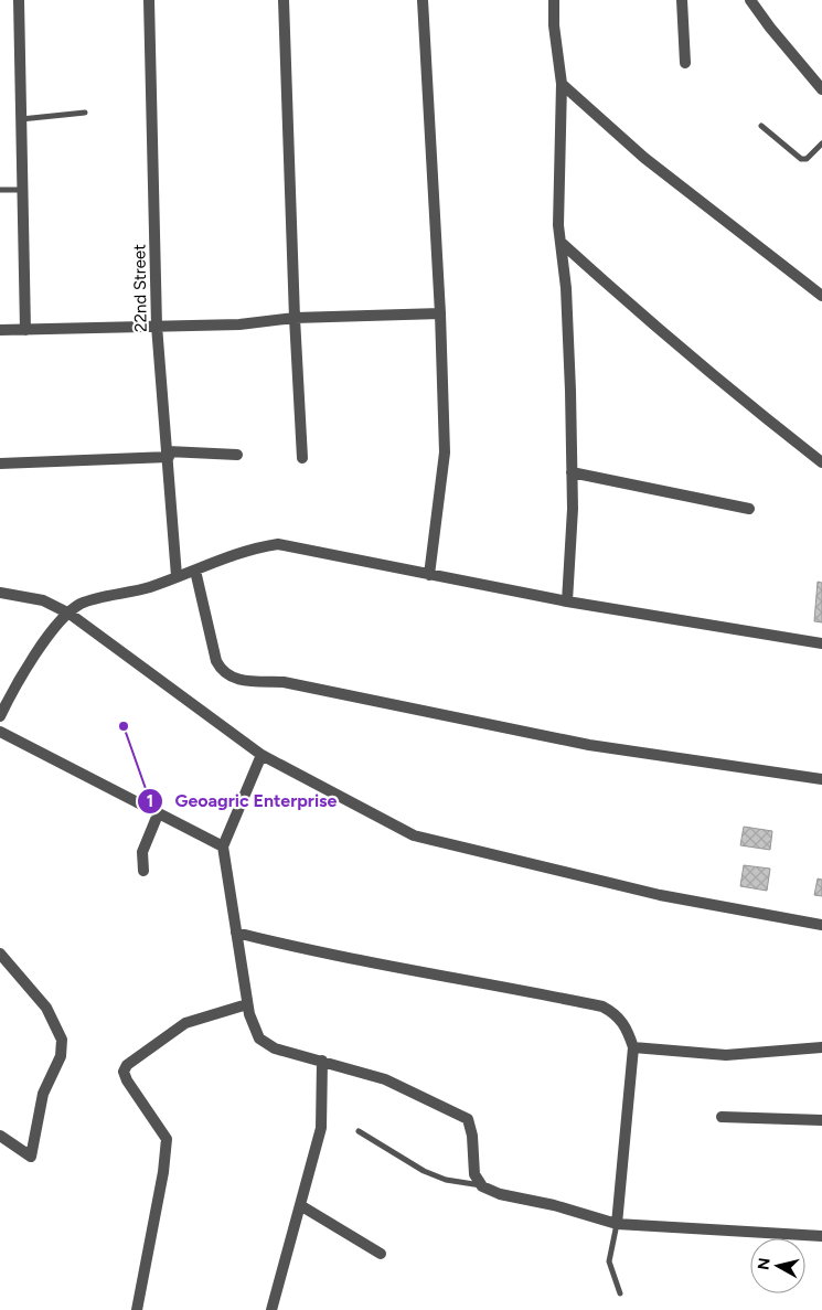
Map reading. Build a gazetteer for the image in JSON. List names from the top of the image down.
{
  "streets": {
    "street": ["22nd Street"]
  },
  "places": ["Geoagric Enterprise"],
  "north": "left"
}
